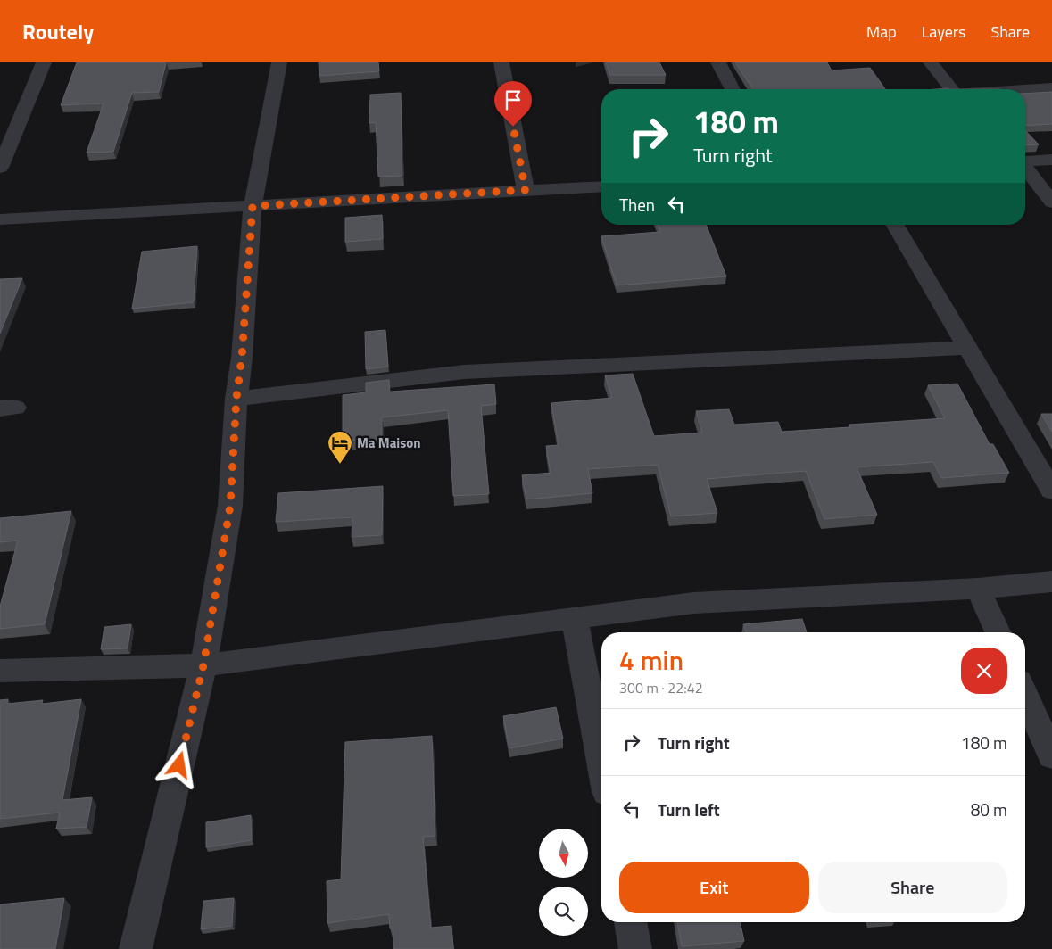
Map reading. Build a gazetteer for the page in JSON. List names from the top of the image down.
{
  "places": {
    "hotel": ["Ma Maison"]
  },
  "north": "bottom",
  "page": {
    "header": "Routely",
    "nav": ["Map", "Layers", "Share"],
    "turn": ["180 m", "Turn right"],
    "then": "Then",
    "heading": ["4 min", "300 m · 22:42"],
    "list": [
      {
        "name": "Turn right",
        "value": "180 m"
      },
      {
        "name": "Turn left",
        "value": "80 m"
      }
    ],
    "buttons": ["Exit", "Share"]
  }
}
